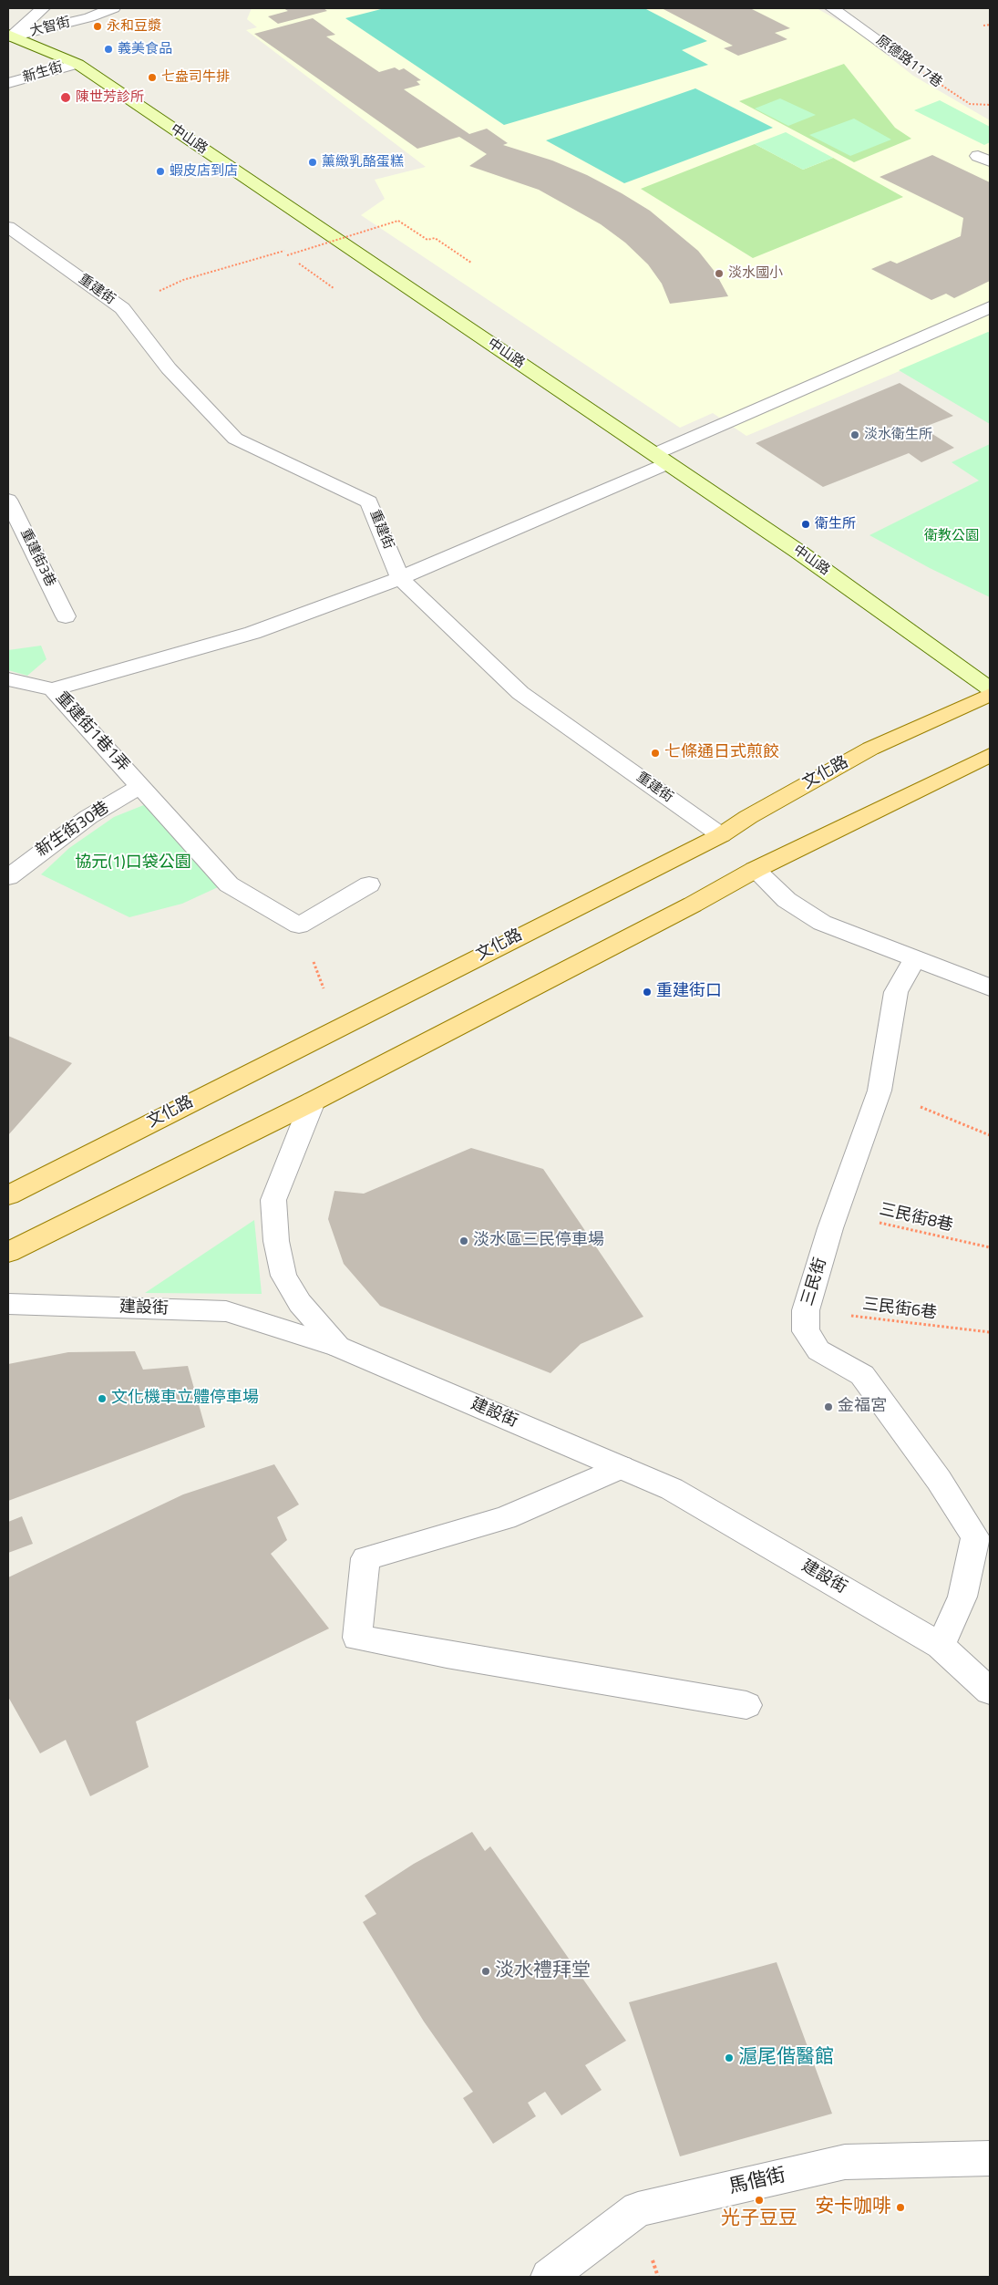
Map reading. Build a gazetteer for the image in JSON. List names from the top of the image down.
{
  "streets": {
    "main road": ["中山路", "文化路"],
    "street": [
      "大智街",
      "原德路117巷",
      "新生街",
      "重建街",
      "重建街3巷",
      "重建街1巷1弄",
      "新生街30巷",
      "三民街",
      "建設街",
      "馬偕街"
    ],
    "path": ["三民街8巷", "三民街6巷"]
  },
  "crossings": [
    ["大智街", "中山路"],
    ["新生街", "中山路"],
    ["中山路", "重建街1巷1弄"],
    ["重建街", "重建街1巷1弄"],
    ["重建街", "文化路"],
    ["重建街1巷1弄", "新生街30巷"],
    ["三民街8巷", "三民街"],
    ["三民街", "建設街"],
    ["三民街", "三民街6巷"]
  ],
  "parks": ["衛教公園", "協元(1)口袋公園"],
  "places": [
    "永和豆漿",
    "義美食品",
    "七盎司牛排",
    "陳世芳診所",
    "薰緻乳酪蛋糕",
    "蝦皮店到店",
    "淡水國小",
    "淡水衛生所",
    "衛生所",
    "七條通日式煎餃",
    "重建街口",
    "淡水區三民停車場",
    "文化機車立體停車場",
    "金福宮",
    "淡水禮拜堂",
    "滬尾偕醫館",
    "光子豆豆",
    "安卡咖啡"
  ]
}
